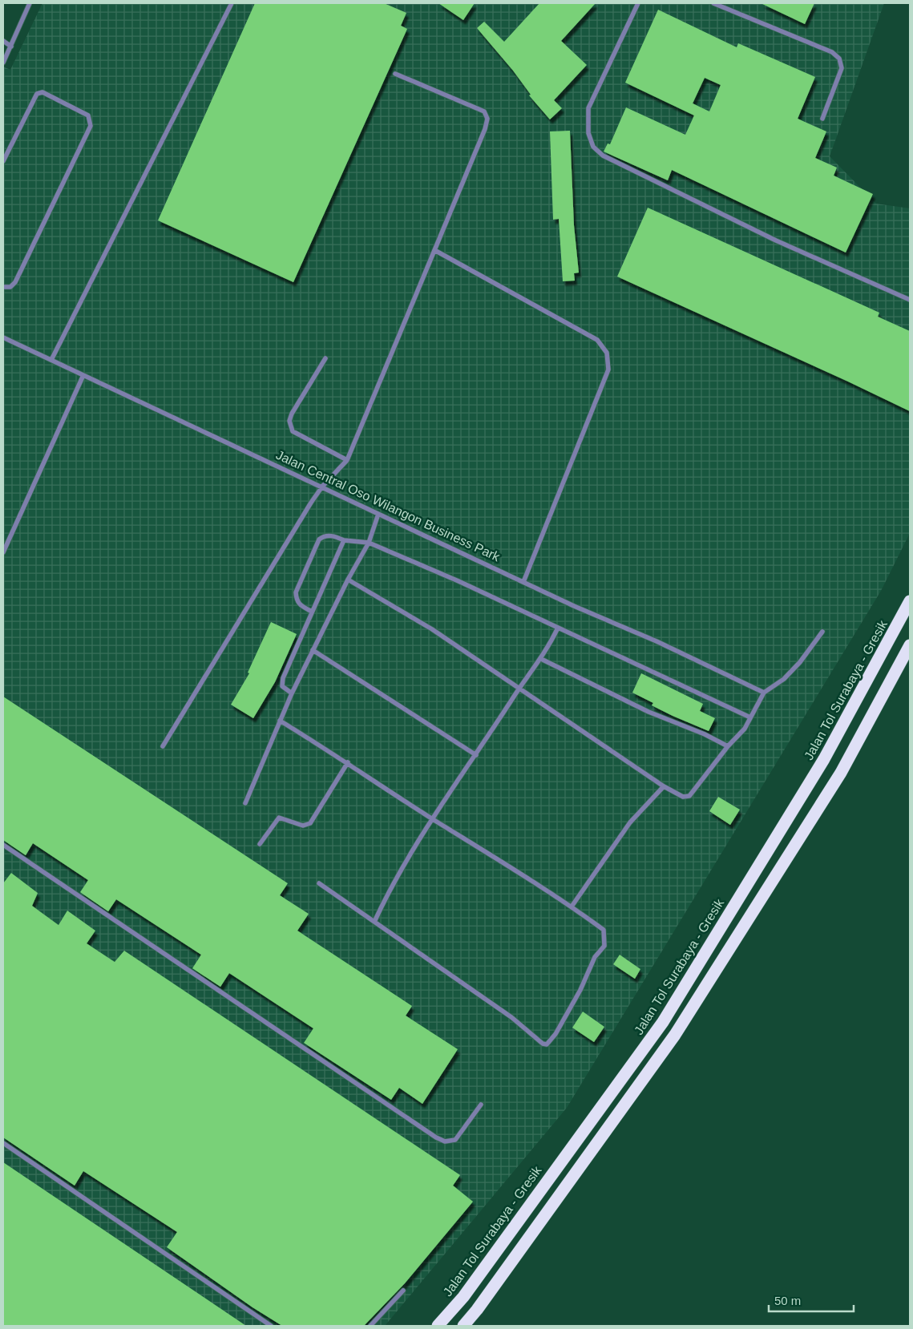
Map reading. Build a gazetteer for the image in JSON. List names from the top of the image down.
{
  "streets": {
    "highway": ["Jalan Tol Surabaya - Gresik"],
    "lane": ["Jalan Central Oso Wilangon Business Park"]
  },
  "scale_bar": "50 m"
}
